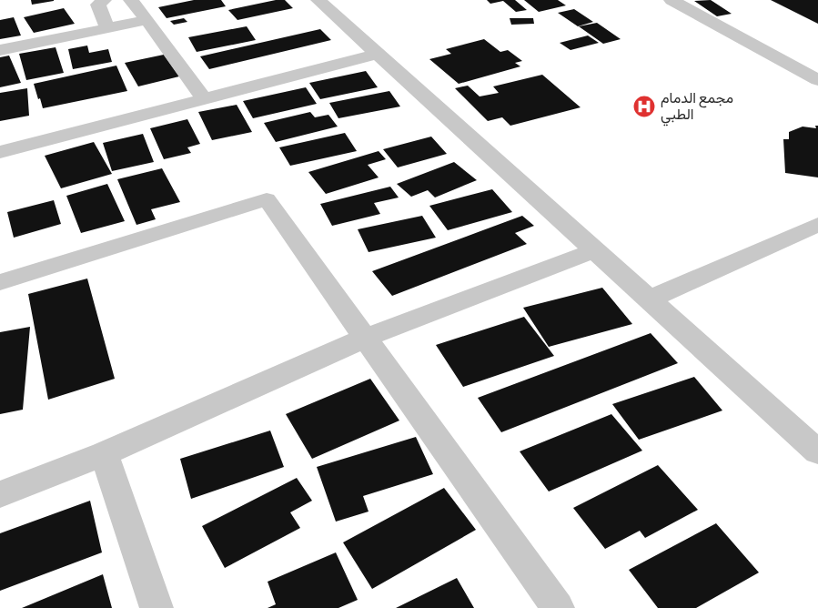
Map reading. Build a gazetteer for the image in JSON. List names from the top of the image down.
{
  "places": {
    "hospital": ["مجمع الدمام الطبي"]
  }
}
